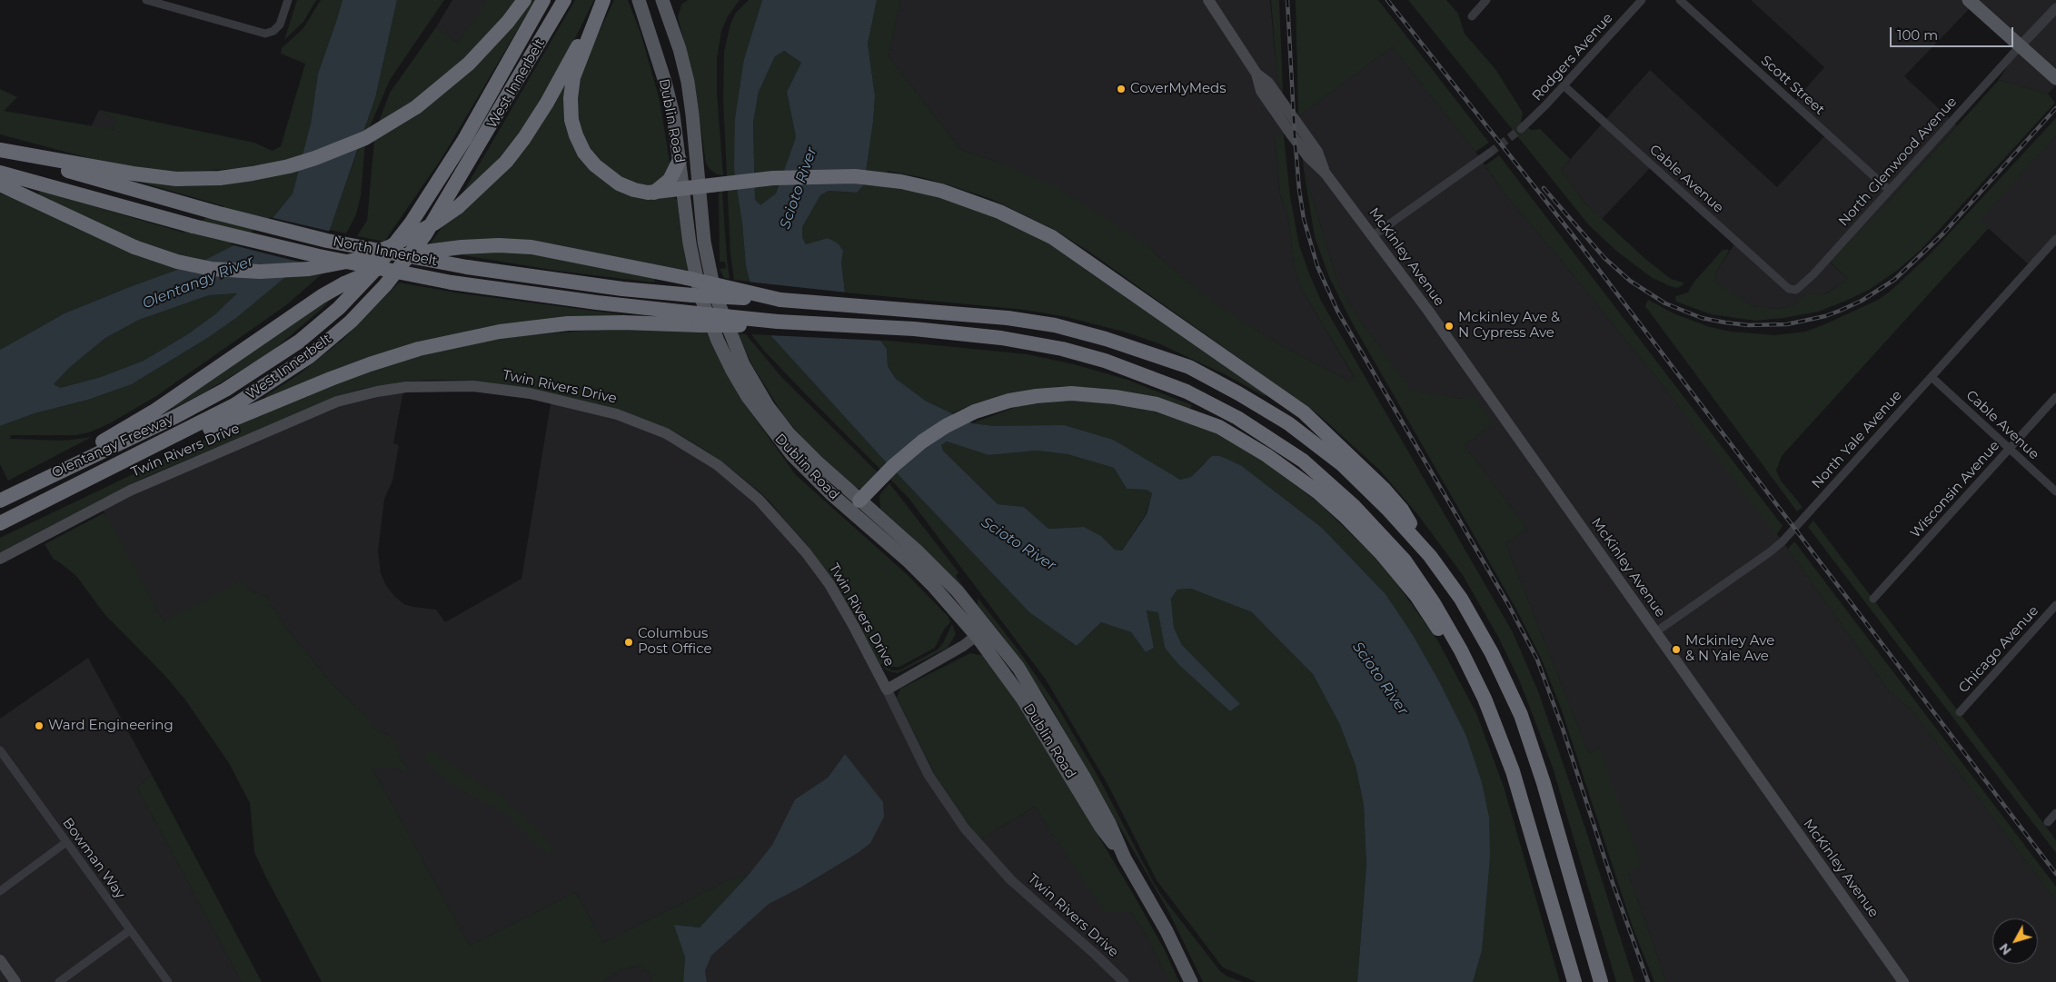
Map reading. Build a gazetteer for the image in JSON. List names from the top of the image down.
{
  "streets": {
    "highway": ["West Innerbelt", "North Innerbelt", "Olentangy Freeway"],
    "main road": ["Dublin Road", "McKinley Avenue", "Twin Rivers Drive"],
    "street": [
      "Rodgers Avenue",
      "Scott Street",
      "North Glenwood Avenue",
      "Cable Avenue",
      "North Yale Avenue",
      "Wisconsin Avenue",
      "Chicago Avenue",
      "Bowman Way"
    ]
  },
  "crossings": [
    ["Rodgers Avenue", "Cable Avenue"],
    ["West Innerbelt", "Olentangy Freeway"],
    ["Scott Street", "North Glenwood Avenue"],
    ["Dublin Road", "Twin Rivers Drive"],
    ["North Glenwood Avenue", "Cable Avenue"],
    ["Cable Avenue", "North Yale Avenue"],
    ["Cable Avenue", "Wisconsin Avenue"],
    ["McKinley Avenue", "North Yale Avenue"]
  ],
  "water": ["Scioto River", "Olentangy River"],
  "places": [
    "CoverMyMeds",
    "Mckinley Ave & N Cypress Ave",
    "Columbus Post Office",
    "Mckinley Ave & N Yale Ave",
    "Ward Engineering"
  ],
  "scale_bar": "100 m",
  "north": "bottom left"
}
